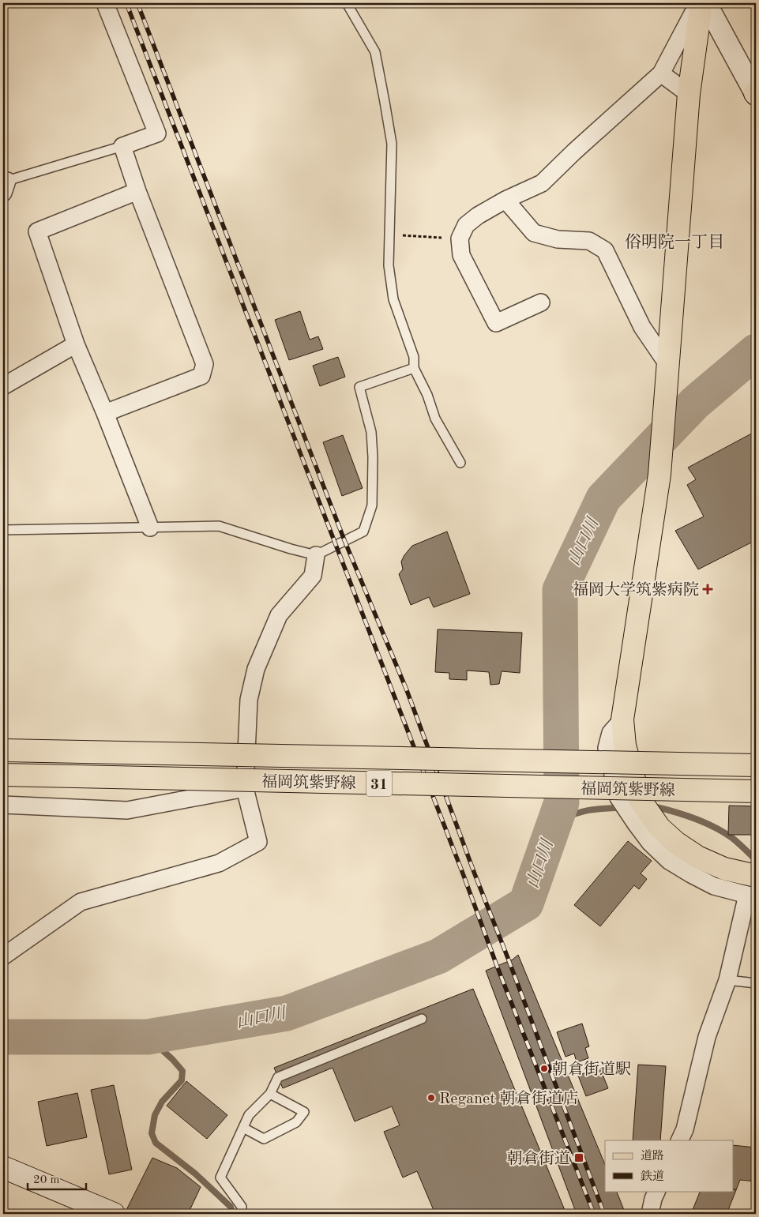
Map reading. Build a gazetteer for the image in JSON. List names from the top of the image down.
{
  "streets": {
    "main road": ["福岡筑紫野線", "31"]
  },
  "districts": ["俗明院一丁目"],
  "water": ["山口川"],
  "places": {
    "health": ["福岡大学筑紫病院"],
    "other": ["朝倉街道駅", "Reganet 朝倉街道店"],
    "transit": ["朝倉街道"]
  },
  "legend": ["道路", "鉄道"],
  "scale_bar": "20 m"
}
